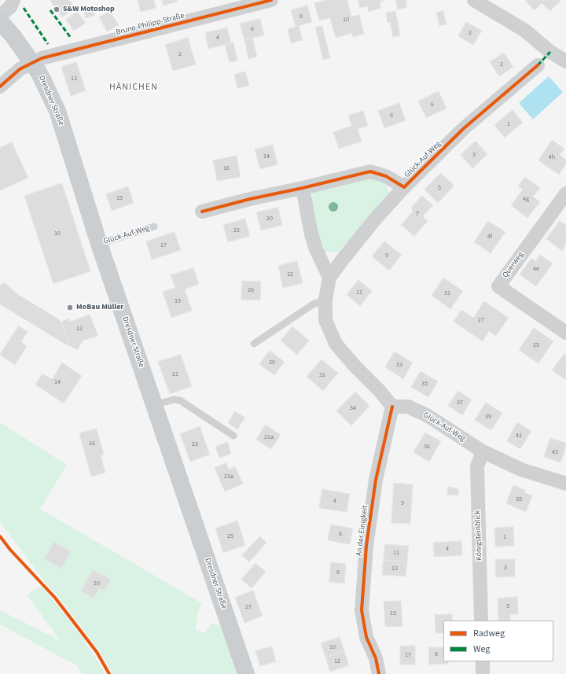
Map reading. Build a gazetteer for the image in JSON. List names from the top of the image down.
{
  "streets": {
    "main road": ["Dresdner Straße"],
    "street": [
      "Bruno-Philipp-Straße",
      "Glück-Auf-Weg",
      "Querweg",
      "An der Einigkeit",
      "Königsteinblick"
    ]
  },
  "crossings": [
    ["Bruno-Philipp-Straße", "Dresdner Straße"],
    ["Dresdner Straße", "Glück-Auf-Weg"],
    ["Glück-Auf-Weg", "An der Einigkeit"],
    ["Glück-Auf-Weg", "Königsteinblick"]
  ],
  "districts": ["HÄNICHEN"],
  "places": ["S&W Motoshop", "MoBau Müller"],
  "house_numbers": [
    "8",
    "10",
    "6",
    "2",
    "4",
    "2",
    "2",
    "13",
    "6",
    "8",
    "1",
    "3",
    "14",
    "4h",
    "16",
    "5",
    "15",
    "4g",
    "7",
    "20",
    "22",
    "10",
    "4f",
    "17",
    "9",
    "4e",
    "12",
    "26",
    "11",
    "31",
    "19",
    "27",
    "12",
    "25",
    "30",
    "33",
    "21",
    "32",
    "14",
    "35",
    "37",
    "34",
    "39",
    "41",
    "21a",
    "16",
    "23",
    "36",
    "43",
    "23a",
    "38",
    "4",
    "9",
    "6",
    "25",
    "1",
    "4",
    "11",
    "3",
    "13",
    "8",
    "20",
    "5",
    "27",
    "15",
    "10",
    "8",
    "17",
    "12"
  ],
  "legend": ["Radweg", "Weg"]
}
